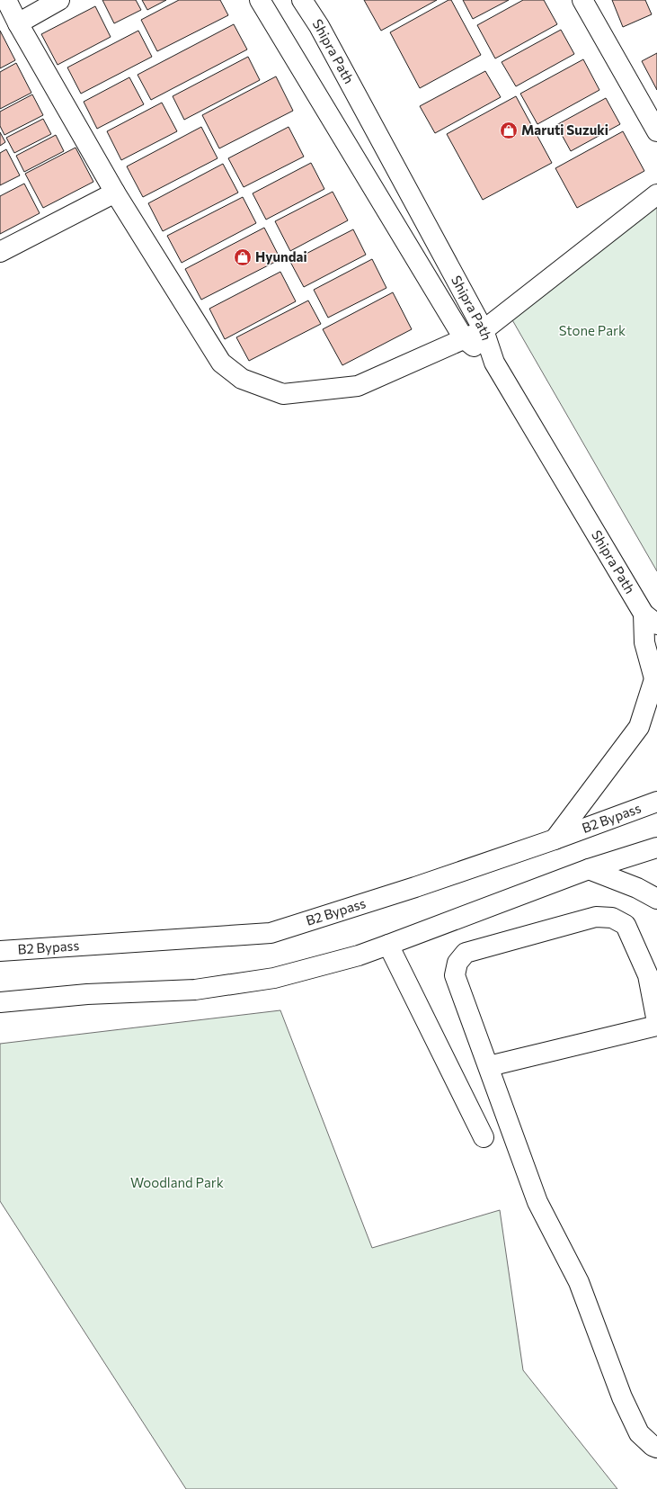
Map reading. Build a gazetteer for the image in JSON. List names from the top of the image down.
{
  "streets": {
    "street": ["Shipra Path", "B2 Bypass"]
  },
  "parks": ["Stone Park", "Woodland Park"],
  "places": {
    "shop": ["Maruti Suzuki", "Hyundai"]
  }
}
